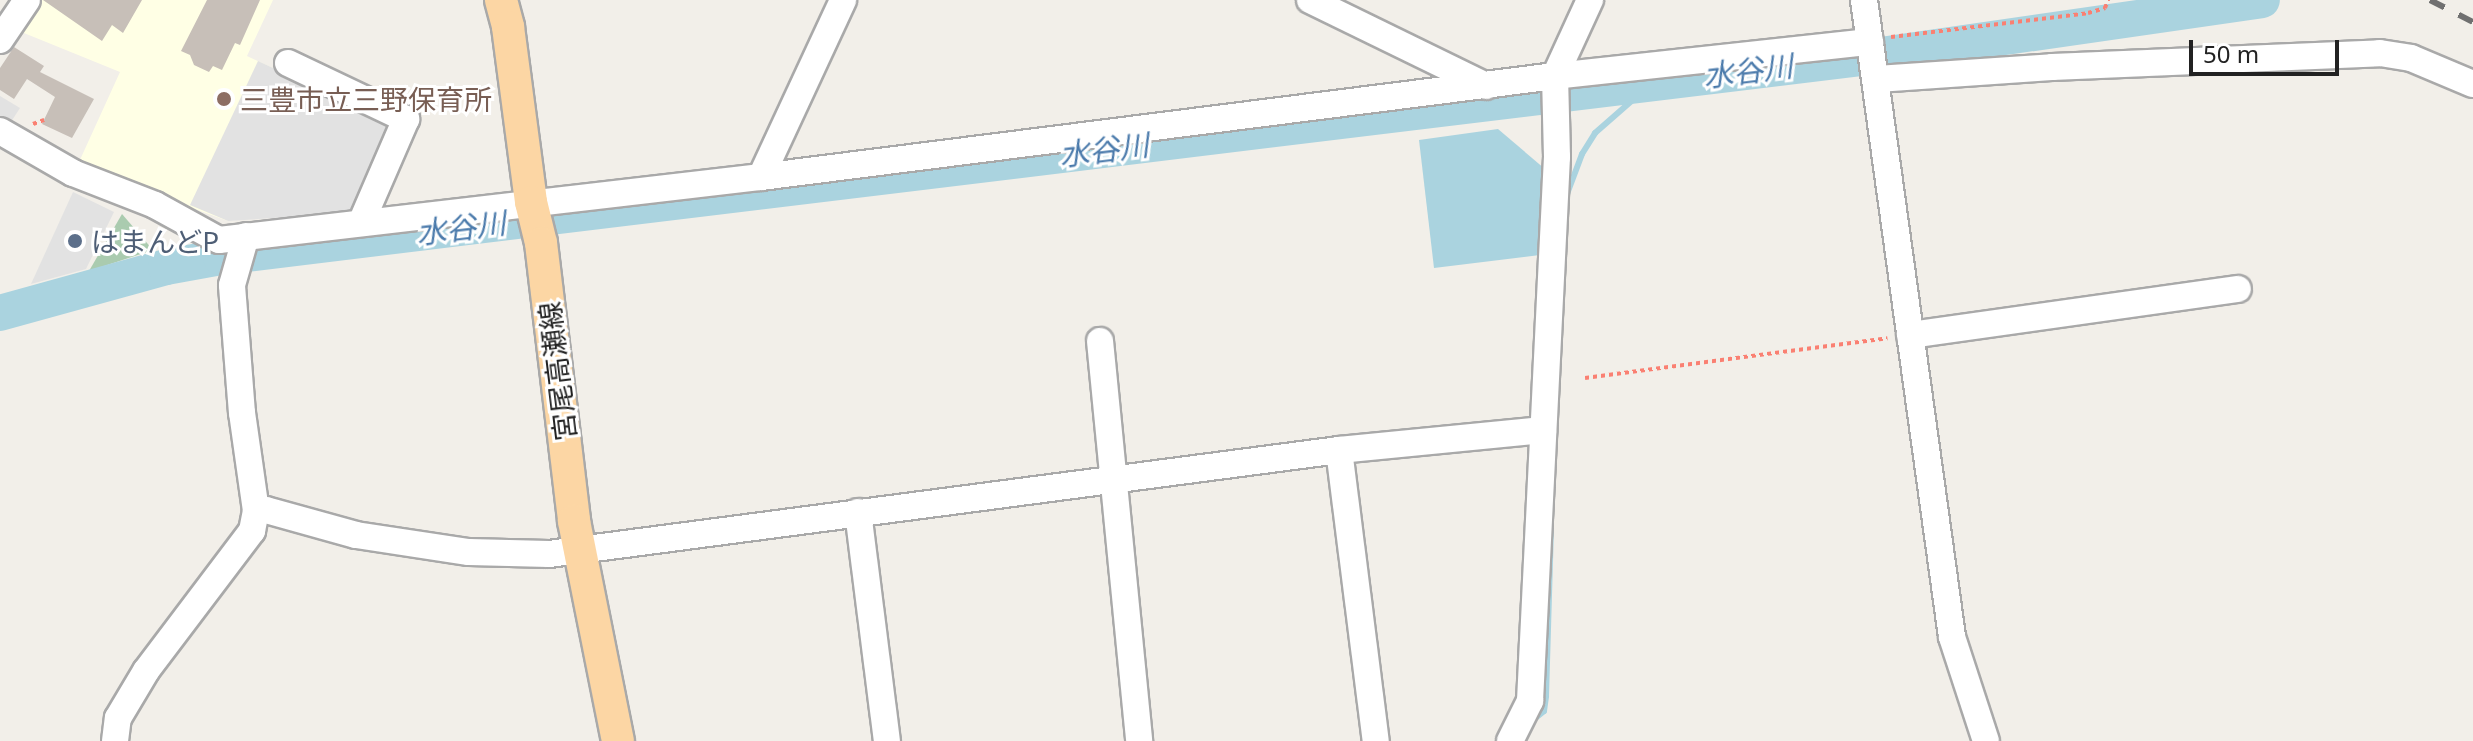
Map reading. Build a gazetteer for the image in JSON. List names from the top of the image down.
{
  "streets": {
    "main road": ["宮尾高瀬線"]
  },
  "water": ["水谷川"],
  "places": ["三豊市立三野保育所", "はまんどP"],
  "scale_bar": "50 m"
}
